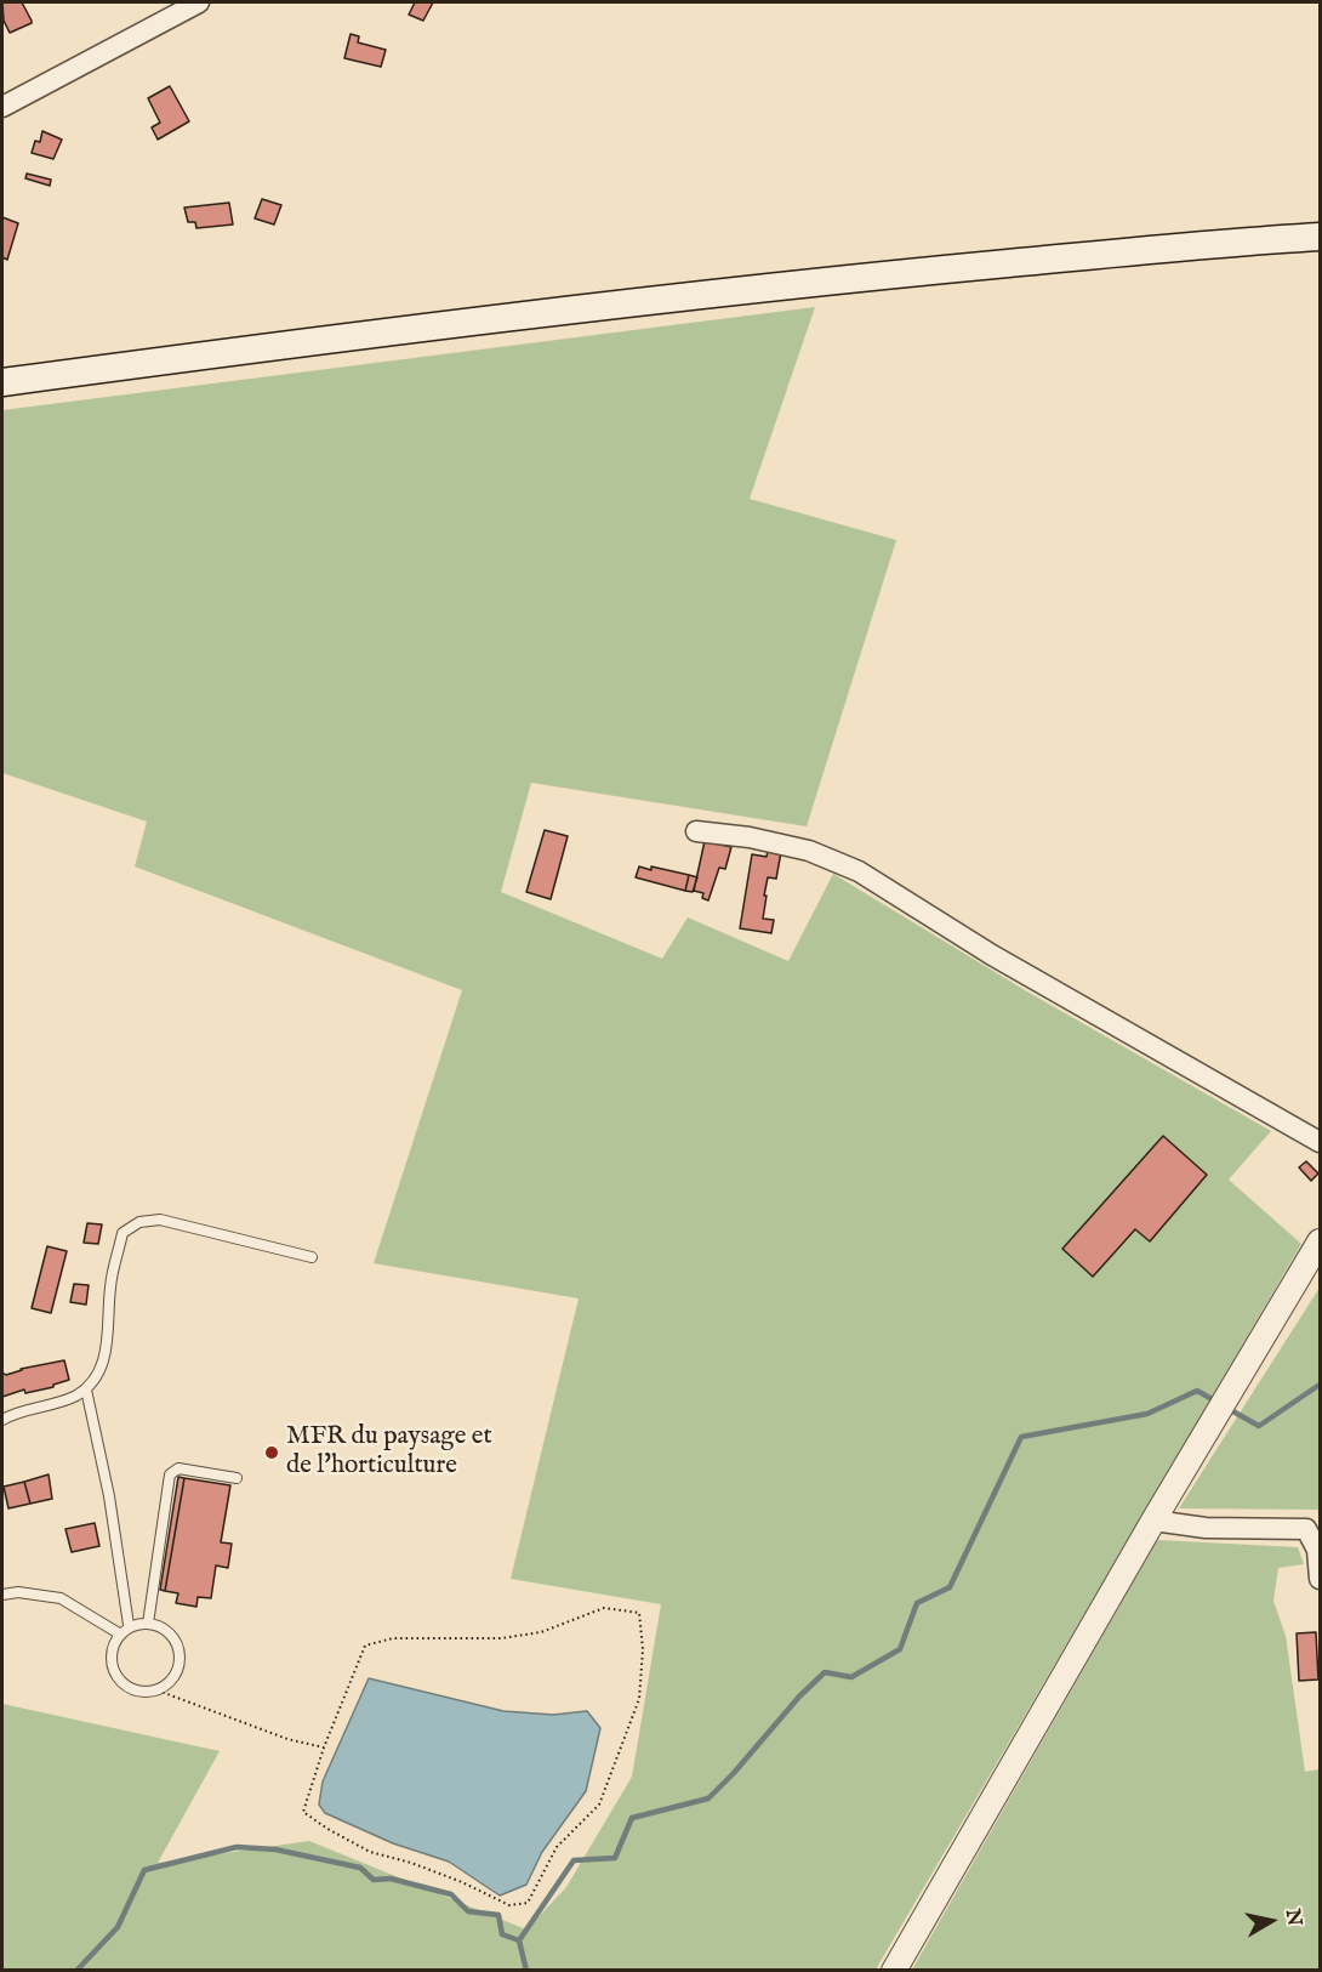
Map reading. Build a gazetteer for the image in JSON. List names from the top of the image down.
{
  "places": ["MFR du paysage et de l'horticulture"],
  "north": "right"
}
